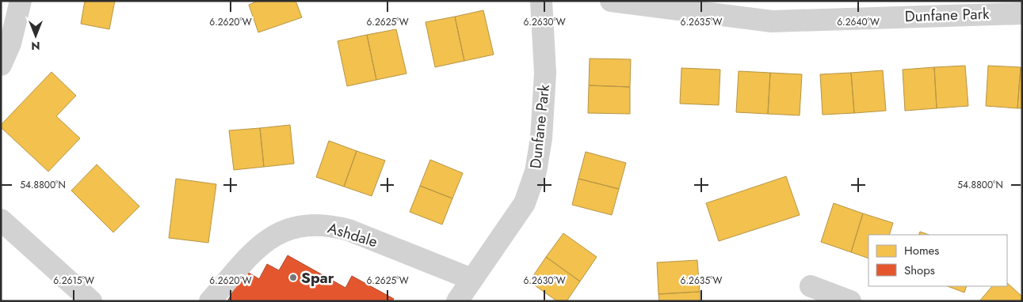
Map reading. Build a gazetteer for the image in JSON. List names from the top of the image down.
{
  "streets": {
    "street": ["Dunfane Park", "Ashdale"]
  },
  "crossings": [
    ["Dunfane Park", "Ashdale"]
  ],
  "places": ["Spar"],
  "legend": ["Homes", "Shops"],
  "north": "bottom",
  "coordinates": [
    "6.2620°W",
    "6.2625°W",
    "6.2630°W",
    "6.2635°W",
    "6.2640°W",
    "54.8800°N",
    "6.2615°W"
  ]
}
